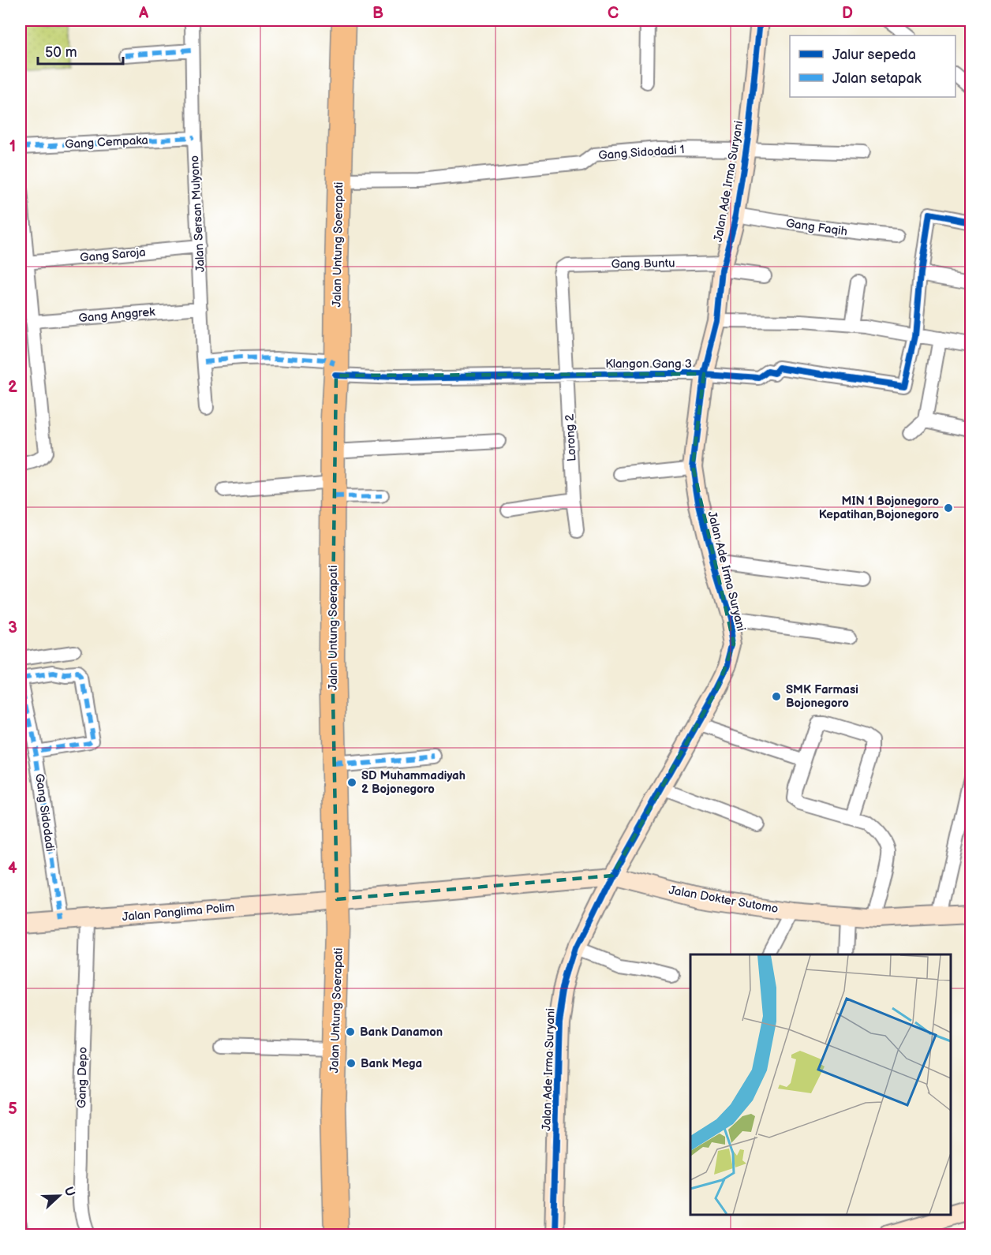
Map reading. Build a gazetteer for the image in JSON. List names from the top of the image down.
{
  "streets": {
    "highway": ["Jalan Untung Soerapati"],
    "street": [
      "Gang Cempaka",
      "Gang Sidodadi 1",
      "Jalan Ade Irma Suryani",
      "Jalan Sersan Mulyono",
      "Gang Faqih",
      "Gang Saroja",
      "Gang Buntu",
      "Gang Anggrek",
      "Klangon Gang 3",
      "Lorong 2",
      "Gang Sidodadi",
      "Jalan Dokter Sutomo",
      "Jalan Panglima Polim",
      "Gang Depo"
    ]
  },
  "crossings": [
    ["Gang Cempaka", "Jalan Sersan Mulyono"],
    ["Gang Sidodadi 1", "Jalan Ade Irma Suryani"],
    ["Gang Sidodadi 1", "Jalan Untung Soerapati"],
    ["Jalan Ade Irma Suryani", "Gang Faqih"],
    ["Jalan Ade Irma Suryani", "Gang Buntu"],
    ["Jalan Ade Irma Suryani", "Klangon Gang 3"],
    ["Jalan Ade Irma Suryani", "Jalan Dokter Sutomo"],
    ["Jalan Sersan Mulyono", "Gang Saroja"],
    ["Jalan Sersan Mulyono", "Gang Anggrek"],
    ["Jalan Sersan Mulyono", "Klangon Gang 3"],
    ["Jalan Untung Soerapati", "Klangon Gang 3"],
    ["Jalan Untung Soerapati", "Jalan Dokter Sutomo"],
    ["Jalan Untung Soerapati", "Jalan Panglima Polim"],
    ["Gang Buntu", "Lorong 2"],
    ["Klangon Gang 3", "Lorong 2"],
    ["Gang Sidodadi", "Jalan Panglima Polim"],
    ["Jalan Dokter Sutomo", "Jalan Panglima Polim"],
    ["Jalan Panglima Polim", "Gang Depo"]
  ],
  "places": [
    "MIN 1 Bojonegoro Kepatihan,Bojonegoro",
    "SMK Farmasi Bojonegoro",
    "SD Muhammadiyah 2 Bojonegoro",
    "Bank Danamon",
    "Bank Mega"
  ],
  "legend": ["Jalur sepeda", "Jalan setapak"],
  "scale_bar": "50 m",
  "north": "right",
  "grid": {
    "columns": [
      "A",
      "B",
      "C",
      "D"
    ],
    "rows": [
      "1",
      "2",
      "3",
      "4",
      "5"
    ]
  }
}
